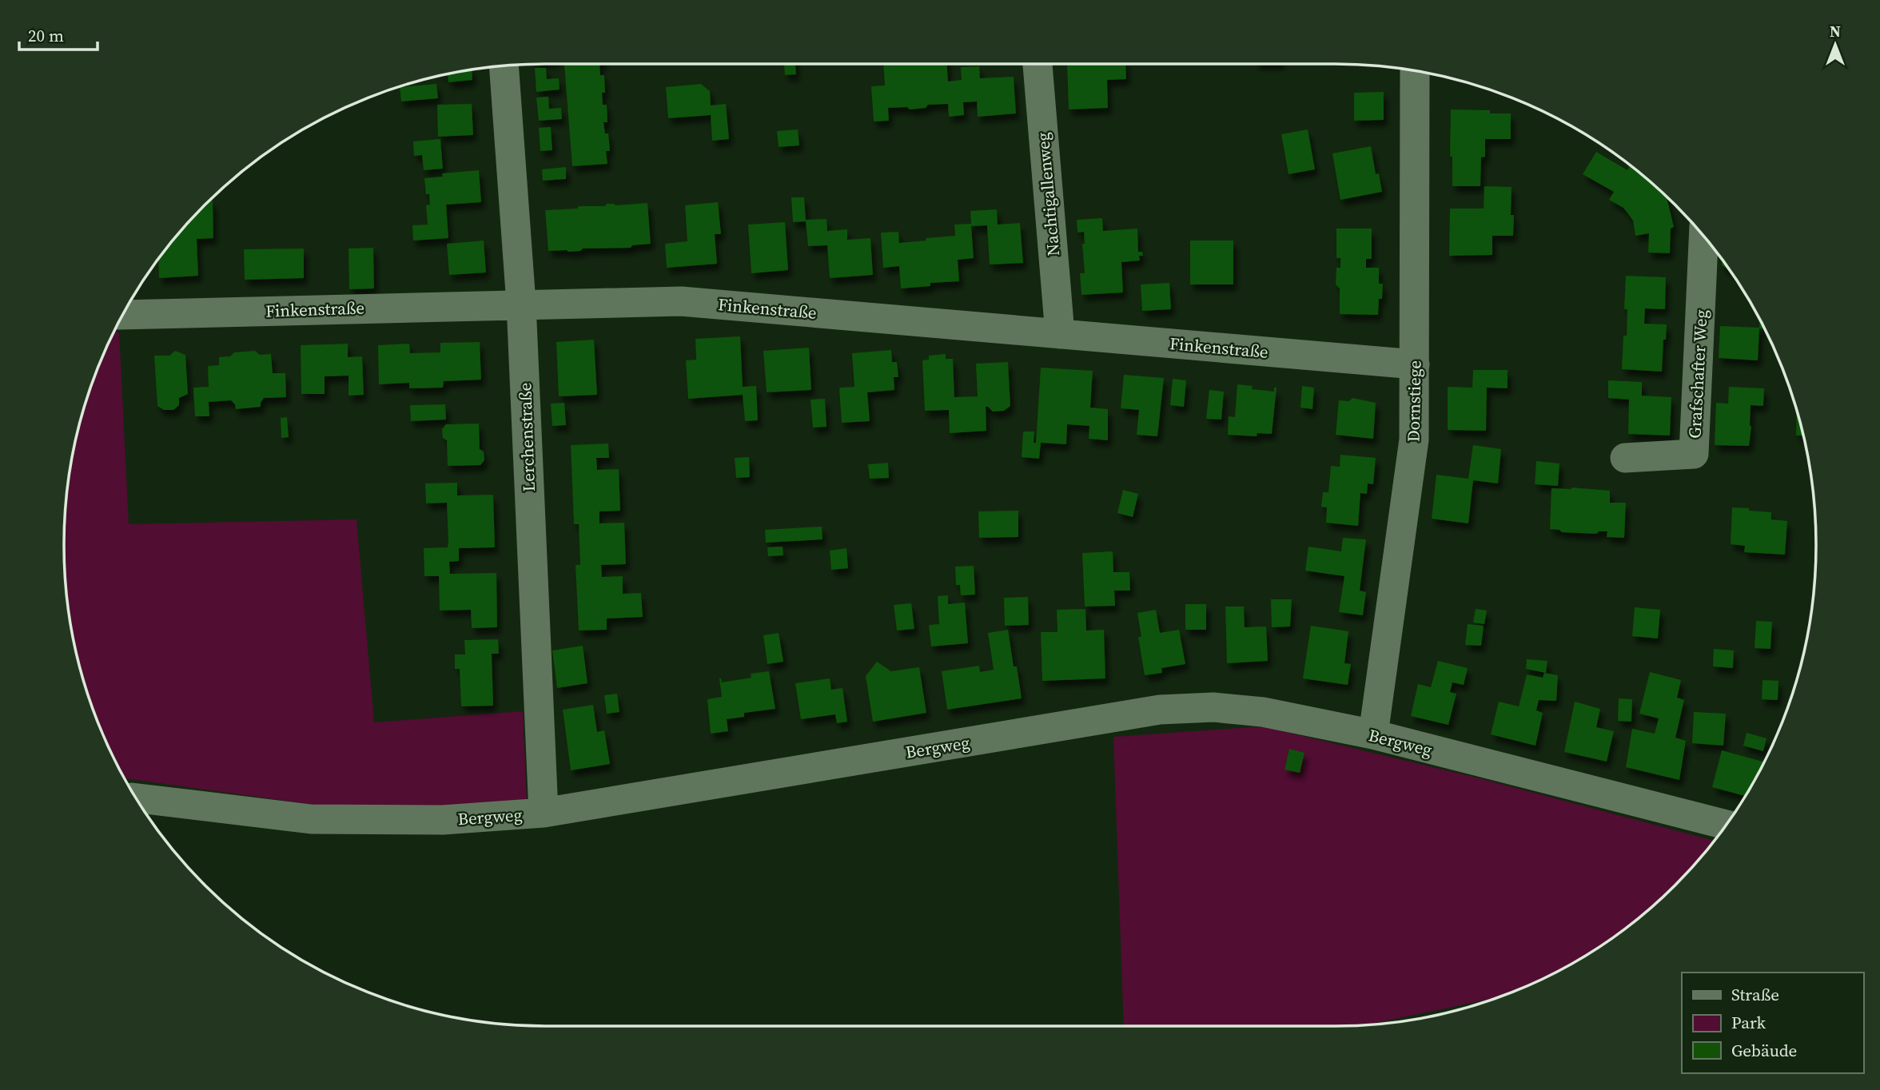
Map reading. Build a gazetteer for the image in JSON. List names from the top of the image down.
{
  "streets": {
    "street": [
      "Nachtigallenweg",
      "Finkenstraße",
      "Grafschafter Weg",
      "Dornstiege",
      "Lerchenstraße",
      "Bergweg"
    ]
  },
  "crossings": [
    ["Nachtigallenweg", "Finkenstraße"],
    ["Finkenstraße", "Dornstiege"],
    ["Finkenstraße", "Lerchenstraße"],
    ["Dornstiege", "Bergweg"],
    ["Lerchenstraße", "Bergweg"]
  ],
  "legend": ["Straße", "Park", "Gebäude"],
  "scale_bar": "20 m",
  "north": "top"
}
